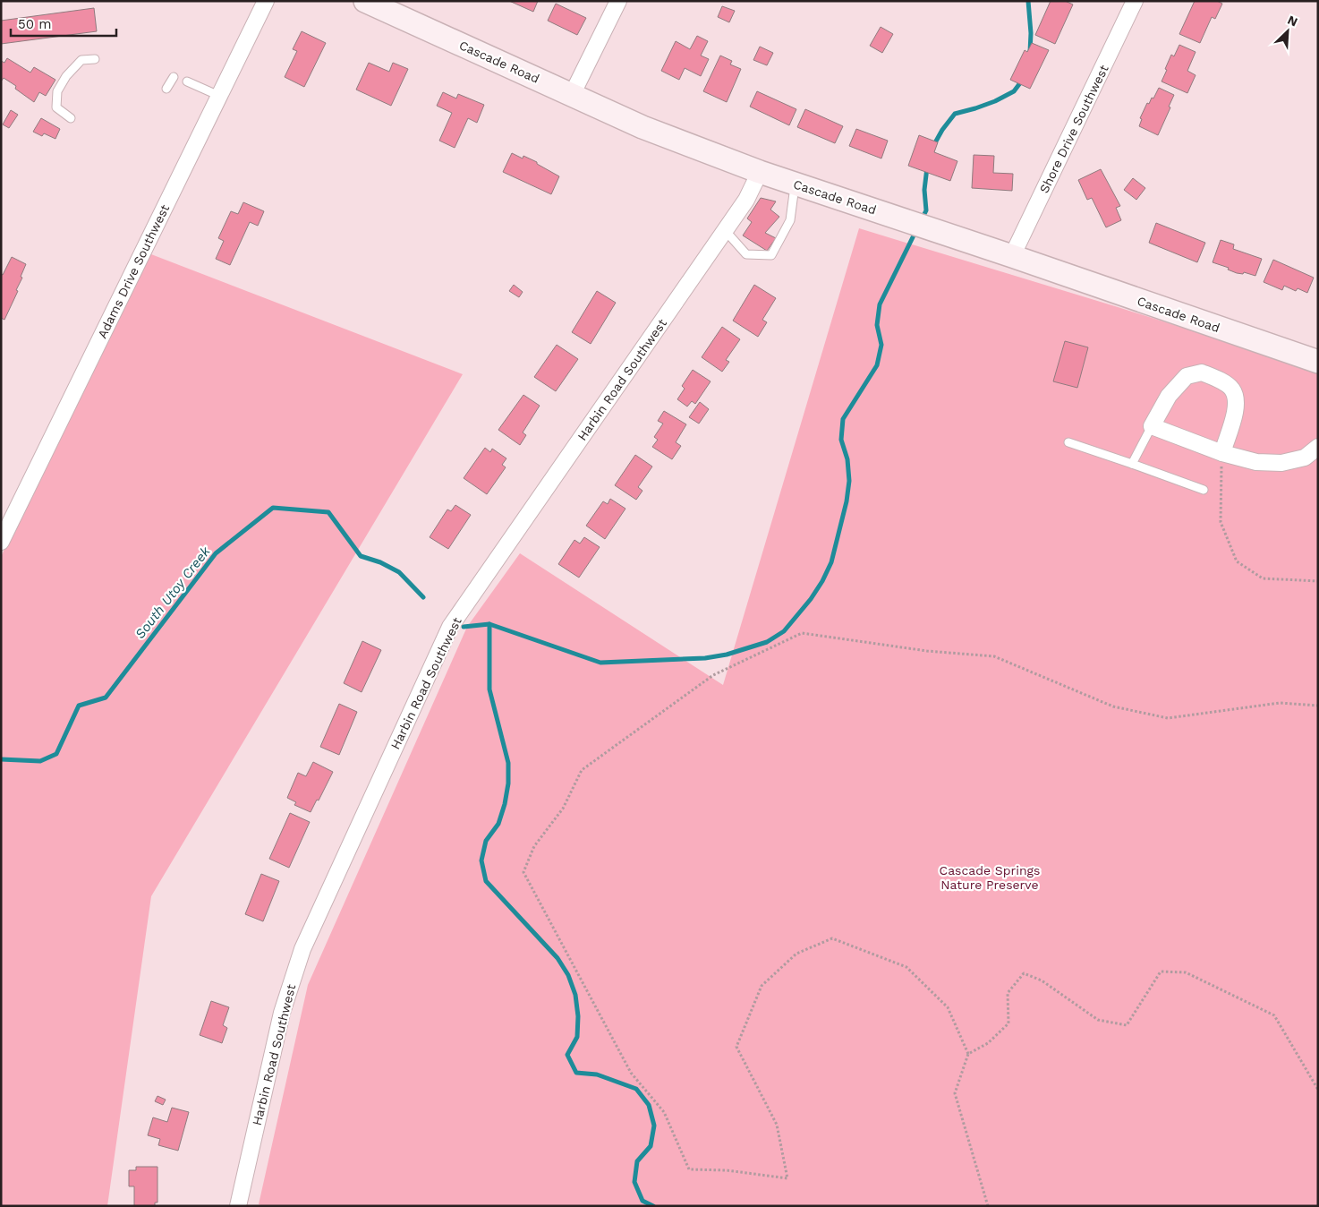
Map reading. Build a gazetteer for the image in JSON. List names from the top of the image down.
{
  "streets": {
    "main road": ["Cascade Road"],
    "street": ["Shore Drive Southwest", "Adams Drive Southwest", "Harbin Road Southwest"]
  },
  "crossings": [
    ["Cascade Road", "Shore Drive Southwest"],
    ["Cascade Road", "Harbin Road Southwest"]
  ],
  "water": ["South Utoy Creek"],
  "parks": ["Cascade Springs Nature Preserve"],
  "scale_bar": "50 m",
  "north": "top right"
}
